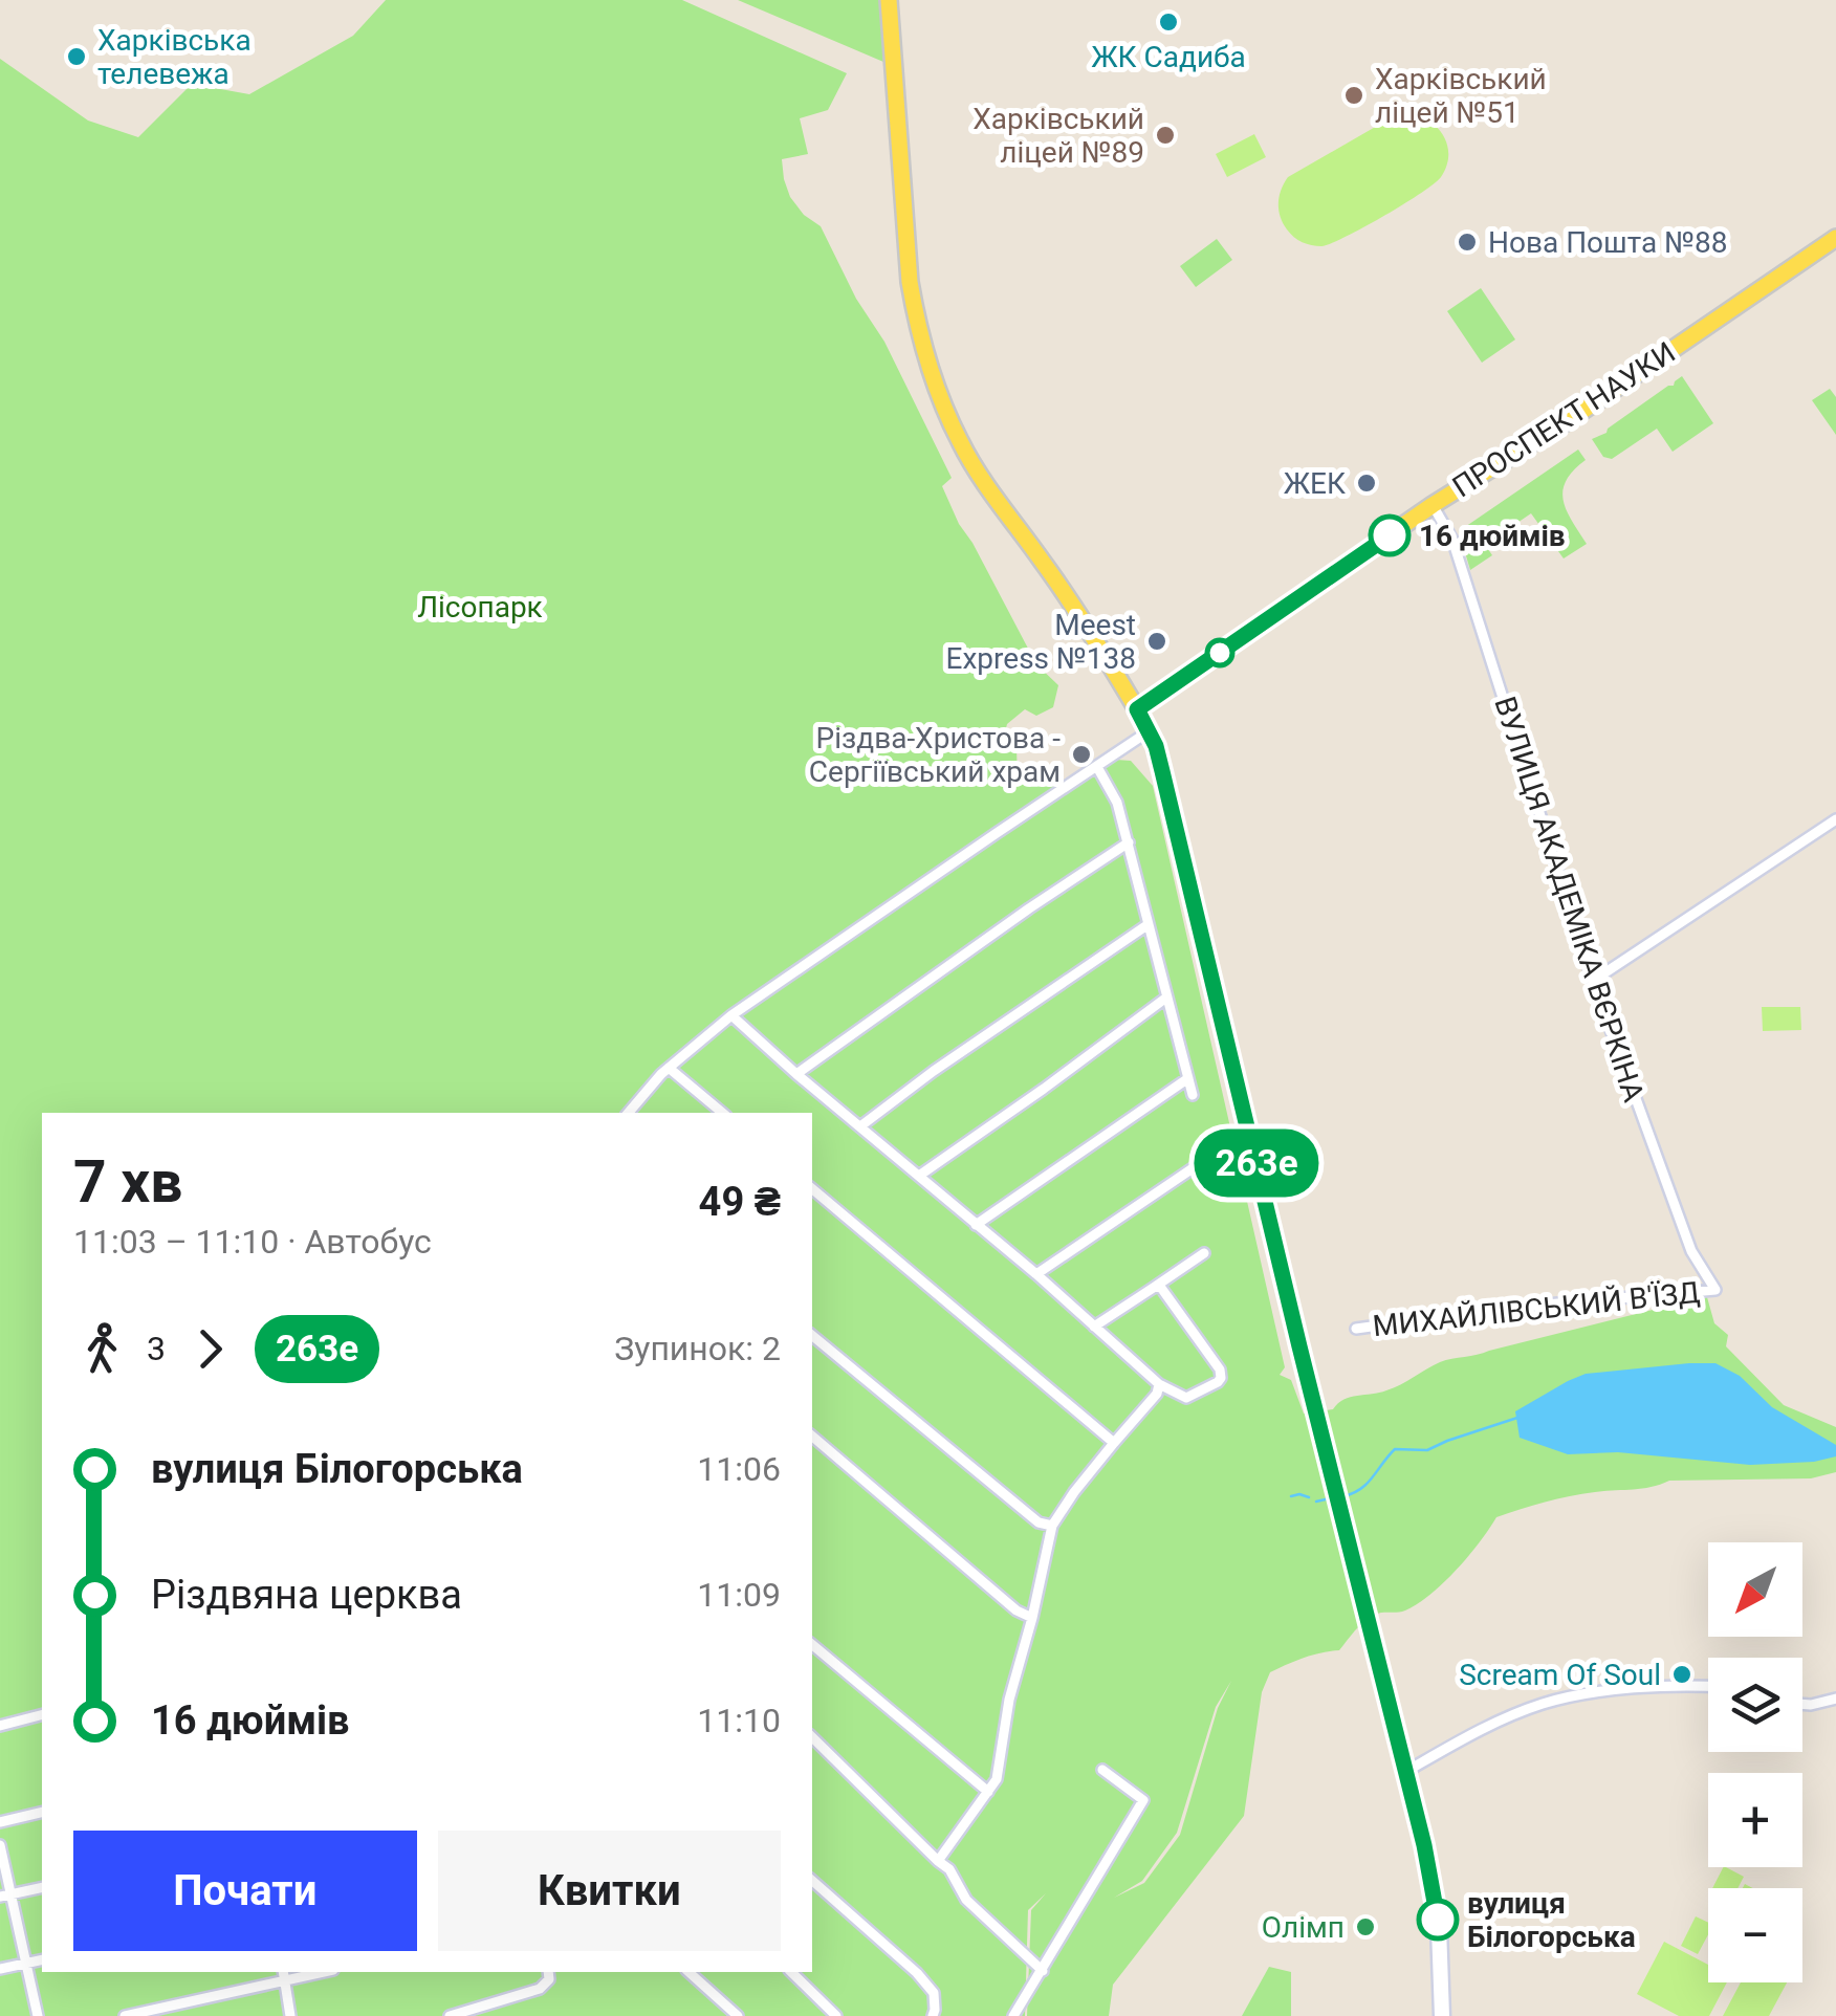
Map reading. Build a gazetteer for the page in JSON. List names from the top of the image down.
{
  "streets": {
    "main road": ["ПРОСПЕКТ НАУКИ"],
    "street": ["ВУЛИЦЯ АКАДЕМІКА ВЄРКІНА", "МИХАЙЛІВСЬКИЙ В'ЇЗД"]
  },
  "crossings": [
    ["ПРОСПЕКТ НАУКИ", "ВУЛИЦЯ АКАДЕМІКА ВЄРКІНА"],
    ["ВУЛИЦЯ АКАДЕМІКА ВЄРКІНА", "МИХАЙЛІВСЬКИЙ В'ЇЗД"]
  ],
  "parks": ["Лісопарк"],
  "places": [
    "ЖК Садиба",
    "Харківська телевежа",
    "Харківський ліцей №51",
    "Харківський ліцей №89",
    "Нова Пошта №88",
    "ЖЕК",
    "16 дюймів",
    "Meest Express №138",
    "Різдва-Христова - Сергіївський храм",
    "Scream Of Soul",
    "вулиця Білогорська",
    "Олімп"
  ],
  "lines": ["bus line 263е"],
  "north": "bottom left",
  "page": {
    "on_map": "263е",
    "heading": ["7 хв", "11:03 – 11:10 · Автобус", "49 ₴"],
    "legs": ["3", "263е", "Зупинок: 2"],
    "list": [
      {
        "name": "вулиця Білогорська",
        "value": "11:06"
      },
      {
        "name": "Різдвяна церква",
        "value": "11:09"
      },
      {
        "name": "16 дюймів",
        "value": "11:10"
      }
    ],
    "map_buttons": ["+", "−"],
    "buttons": ["Почати", "Квитки"]
  }
}
